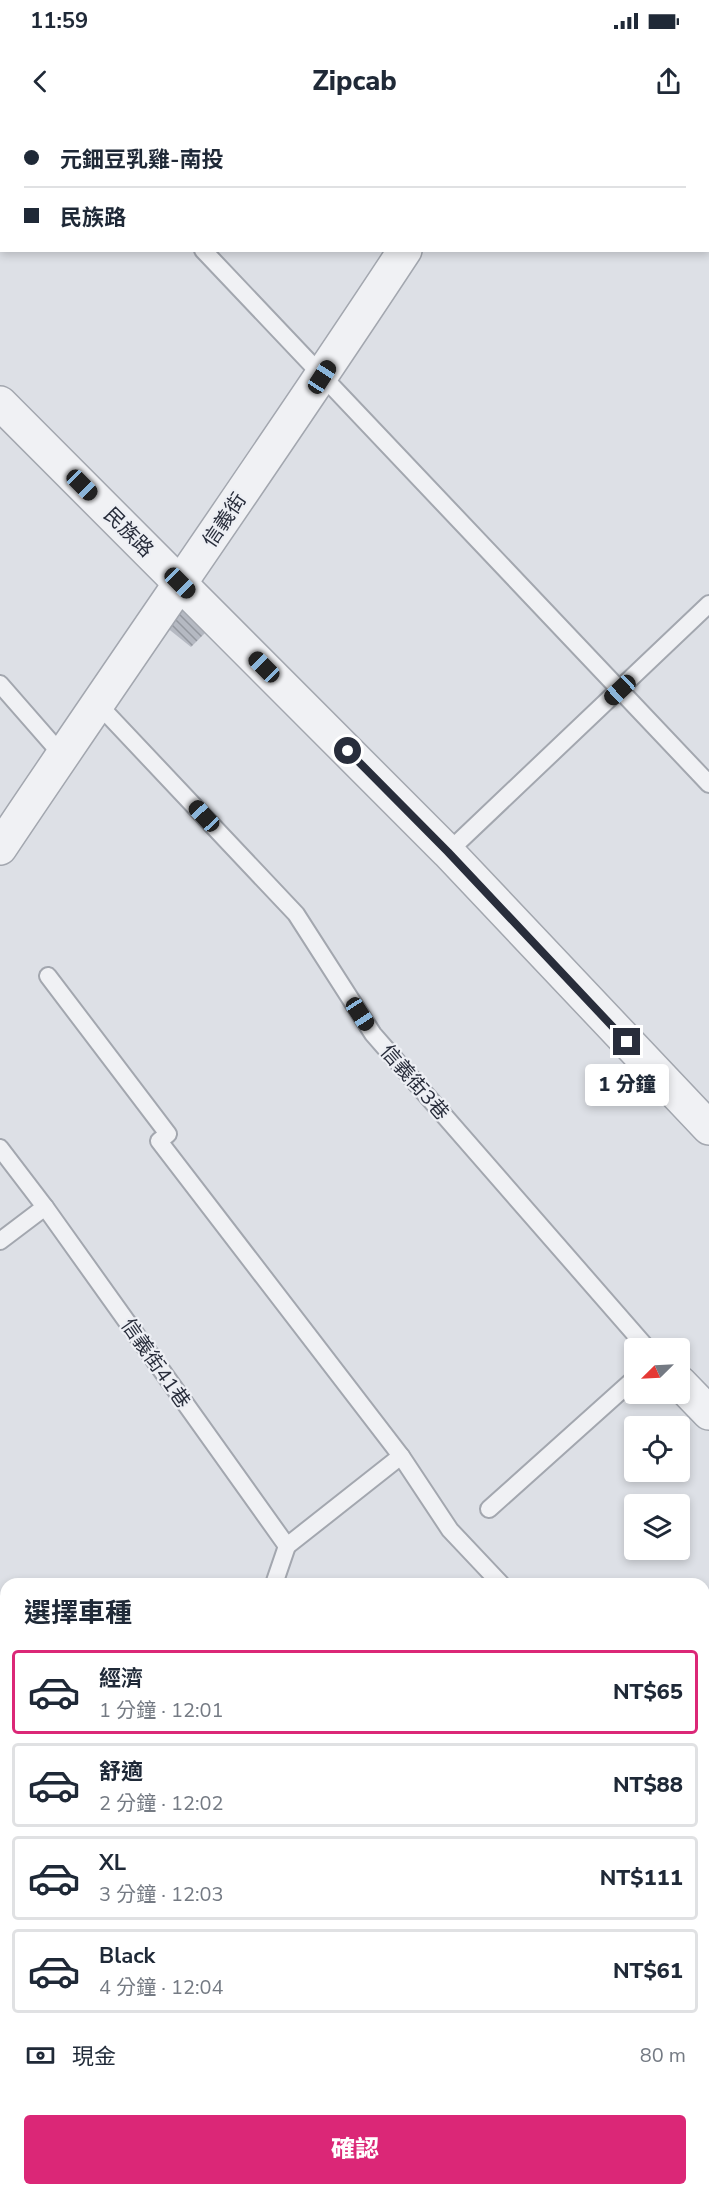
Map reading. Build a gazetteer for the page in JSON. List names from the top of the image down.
{
  "streets": {
    "street": ["信義街", "民族路"],
    "lane": ["信義街3巷", "信義街41巷"]
  },
  "crossings": [
    ["信義街", "民族路"],
    ["信義街", "信義街3巷"]
  ],
  "north": "bottom left",
  "page": {
    "status": "11:59",
    "header": "Zipcab",
    "banner": ["元鈿豆乳雞-南投", "民族路"],
    "bubble": "1 分鐘",
    "heading": "選擇車種",
    "list": [
      {
        "name": "經濟",
        "note": "1 分鐘 · 12:01",
        "value": "NT$65"
      },
      {
        "name": "舒適",
        "note": "2 分鐘 · 12:02",
        "value": "NT$88"
      },
      {
        "name": "XL",
        "note": "3 分鐘 · 12:03",
        "value": "NT$111"
      },
      {
        "name": "Black",
        "note": "4 分鐘 · 12:04",
        "value": "NT$61"
      }
    ],
    "pay": ["現金", "80 m"],
    "buttons": "確認"
  }
}
